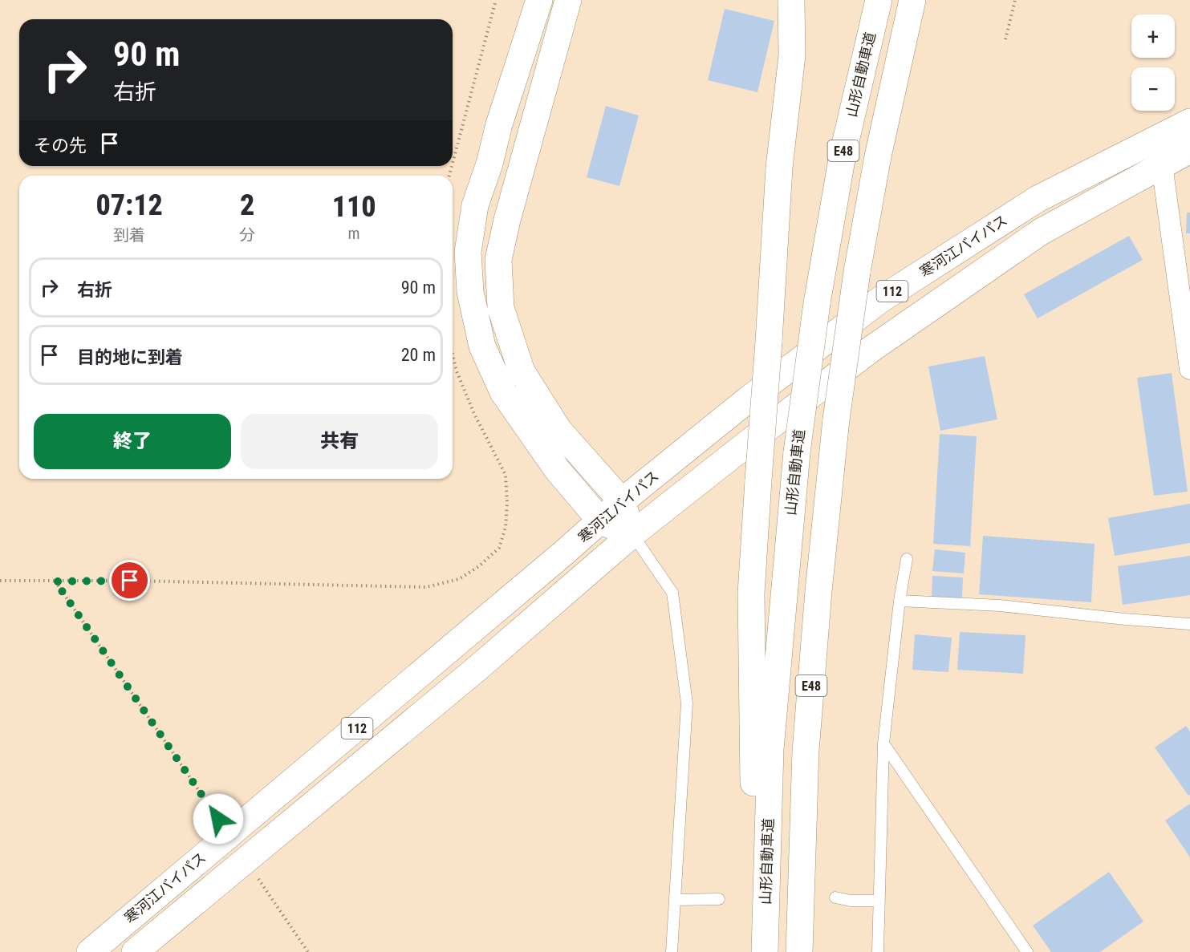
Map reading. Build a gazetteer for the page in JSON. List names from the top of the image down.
{
  "streets": {
    "highway": [
      "山形自動車道",
      "E48",
      "寒河江バイパス",
      "112"
    ]
  },
  "page": {
    "map_buttons": ["+", "−"],
    "turn": ["90 m", "右折"],
    "then": "その先",
    "eta": [
      "07:12",
      "到着",
      "2",
      "分",
      "110",
      "m"
    ],
    "list": [
      {
        "name": "右折",
        "value": "90 m"
      },
      {
        "name": "目的地に到着",
        "value": "20 m"
      }
    ],
    "buttons": ["終了", "共有"]
  }
}
